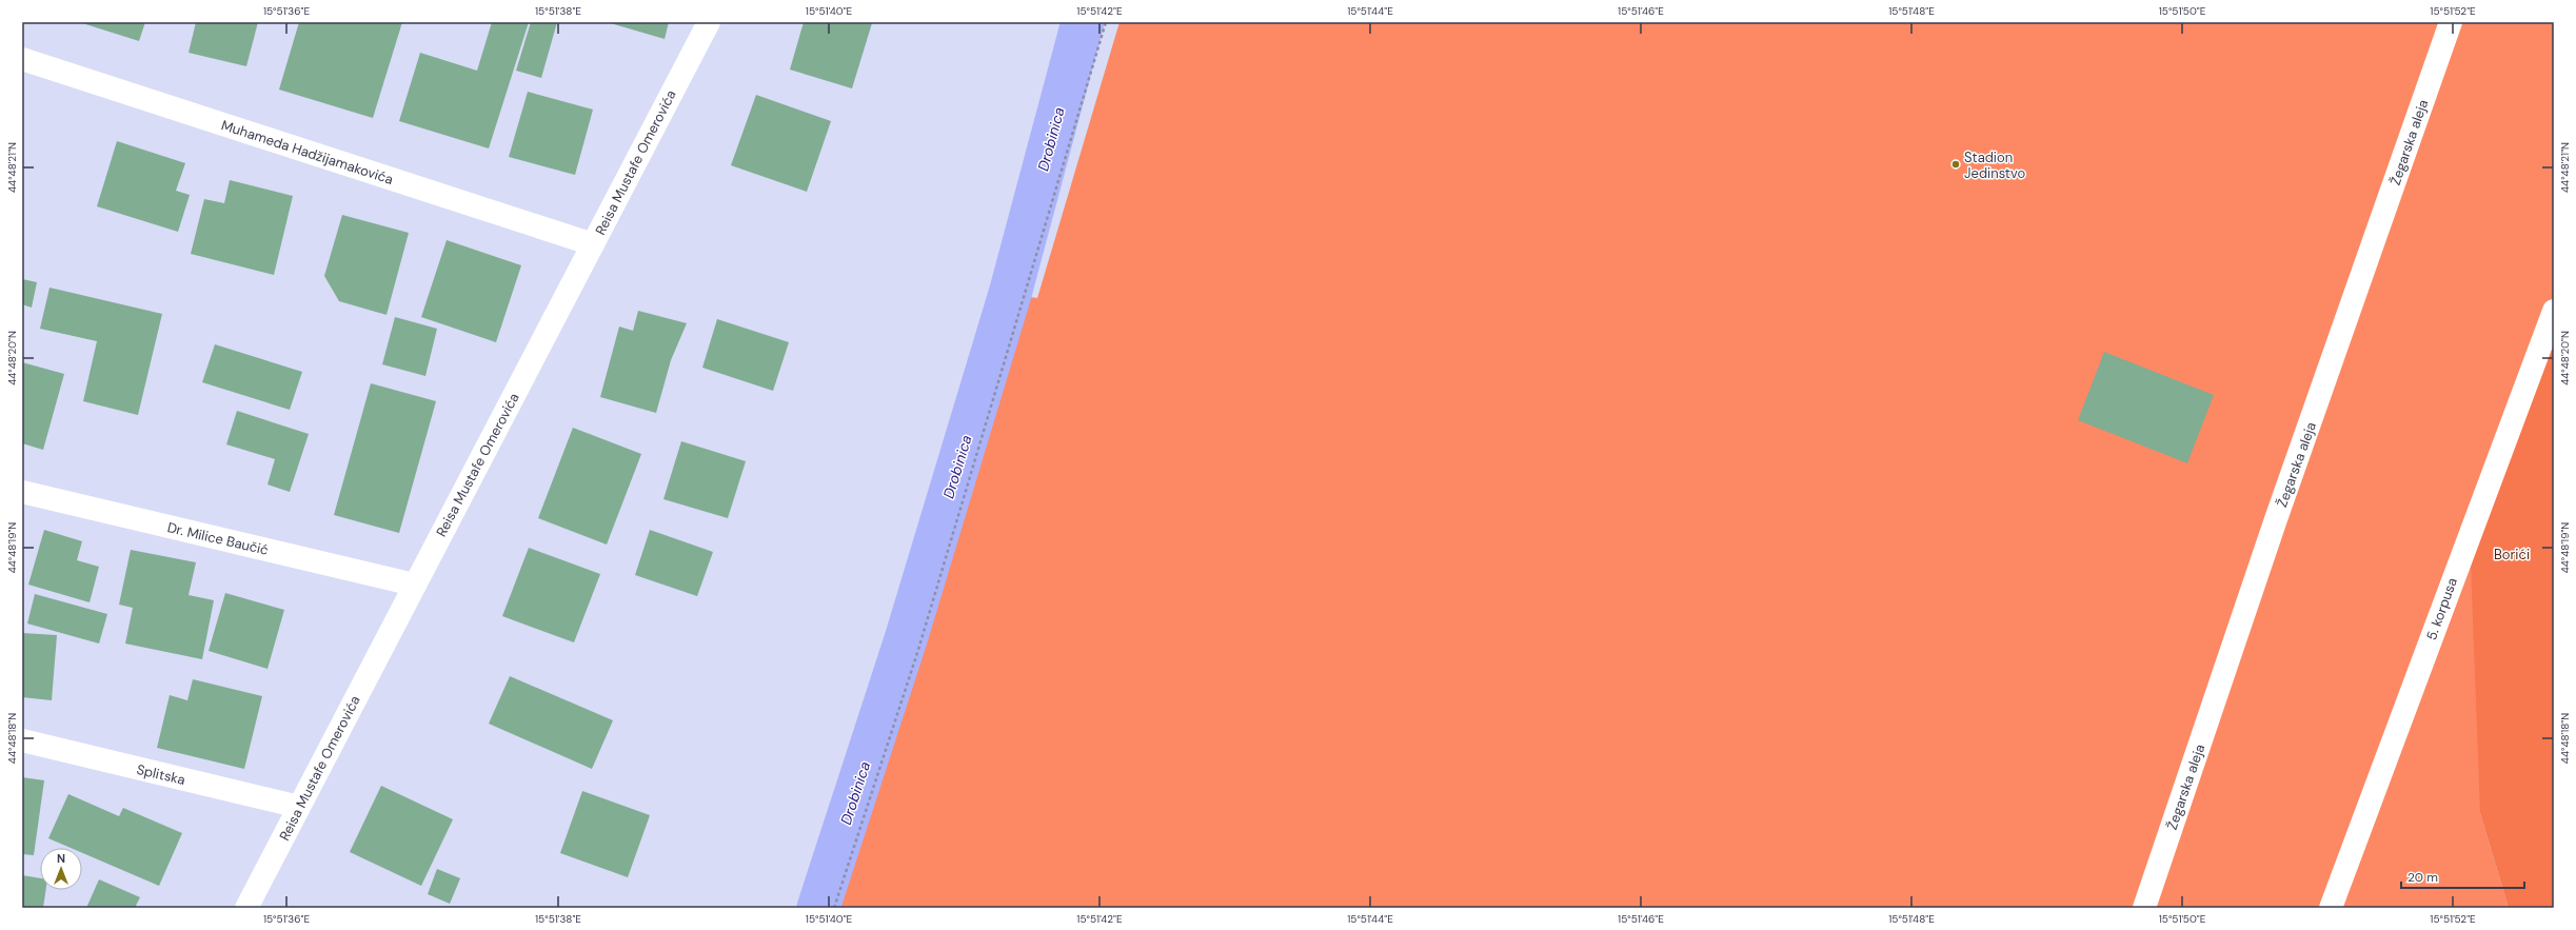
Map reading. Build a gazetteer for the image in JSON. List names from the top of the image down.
{
  "streets": {
    "street": [
      "Žegarska aleja",
      "Muhameda Hadžijamakovića",
      "Reisa Mustafe Omerovića",
      "Dr. Milice Baučić",
      "5. korpusa",
      "Splitska"
    ]
  },
  "crossings": [
    ["Muhameda Hadžijamakovića", "Reisa Mustafe Omerovića"],
    ["Reisa Mustafe Omerovića", "Dr. Milice Baučić"],
    ["Reisa Mustafe Omerovića", "Splitska"]
  ],
  "water": ["Drobinica"],
  "parks": ["Borići"],
  "places": ["Stadion Jedinstvo"],
  "scale_bar": "20 m",
  "north": "top",
  "coordinates": [
    "15°51'36\"E",
    "15°51'38\"E",
    "15°51'40\"E",
    "15°51'42\"E",
    "15°51'44\"E",
    "15°51'46\"E",
    "15°51'48\"E",
    "15°51'50\"E",
    "15°51'52\"E",
    "44°48'21\"N",
    "44°48'20\"N",
    "44°48'19\"N",
    "44°48'18\"N"
  ]
}
